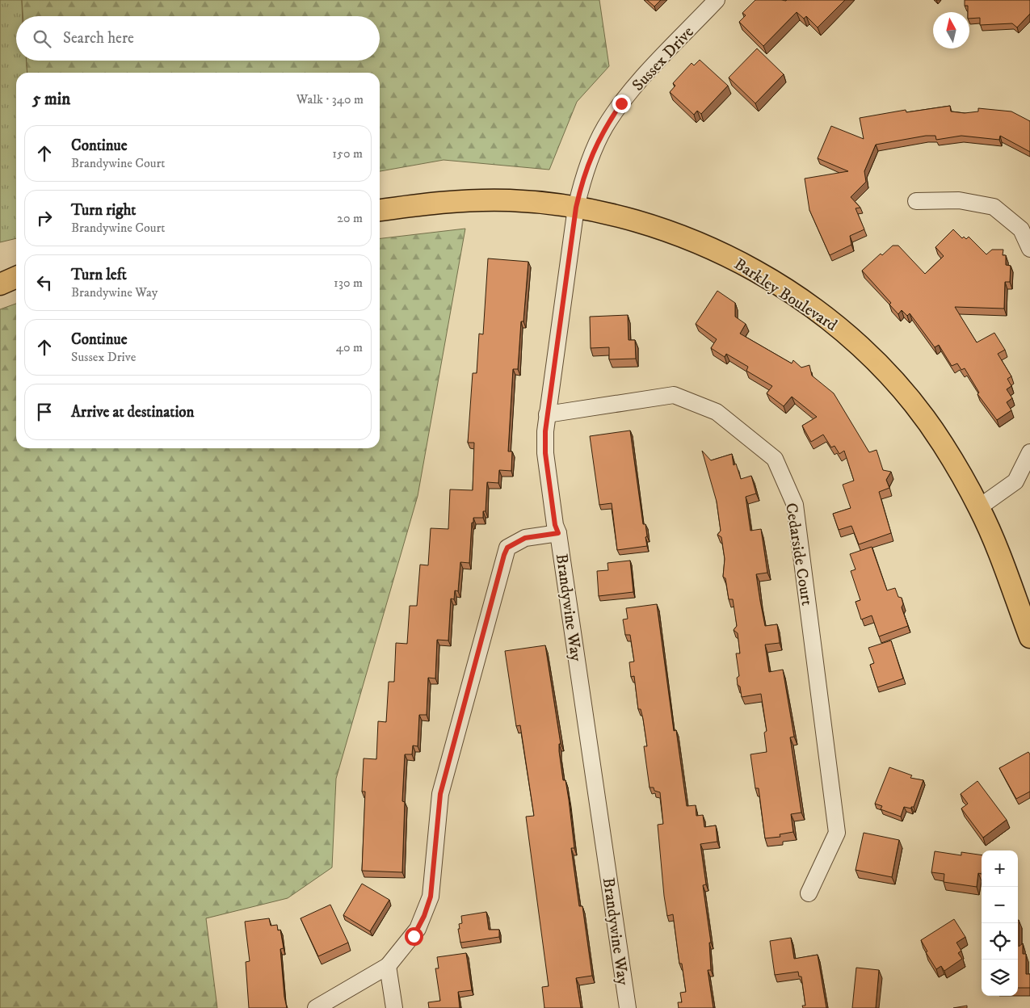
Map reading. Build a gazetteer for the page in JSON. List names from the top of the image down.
{
  "streets": {
    "main road": ["Barkley Boulevard"],
    "street": ["Sussex Drive", "Cedarside Court", "Brandywine Way"]
  },
  "crossings": [
    ["Sussex Drive", "Barkley Boulevard"],
    ["Sussex Drive", "Brandywine Way"],
    ["Barkley Boulevard", "Brandywine Way"],
    ["Cedarside Court", "Brandywine Way"]
  ],
  "north": "top",
  "page": {
    "search": "Search here",
    "heading": ["5 min", "Walk · 340 m"],
    "list": [
      ["Continue", "Brandywine Court", "150 m"],
      ["Turn right", "Brandywine Court", "20 m"],
      ["Turn left", "Brandywine Way", "130 m"],
      ["Continue", "Sussex Drive", "40 m"],
      "Arrive at destination"
    ],
    "map_buttons": ["+", "−"]
  }
}
